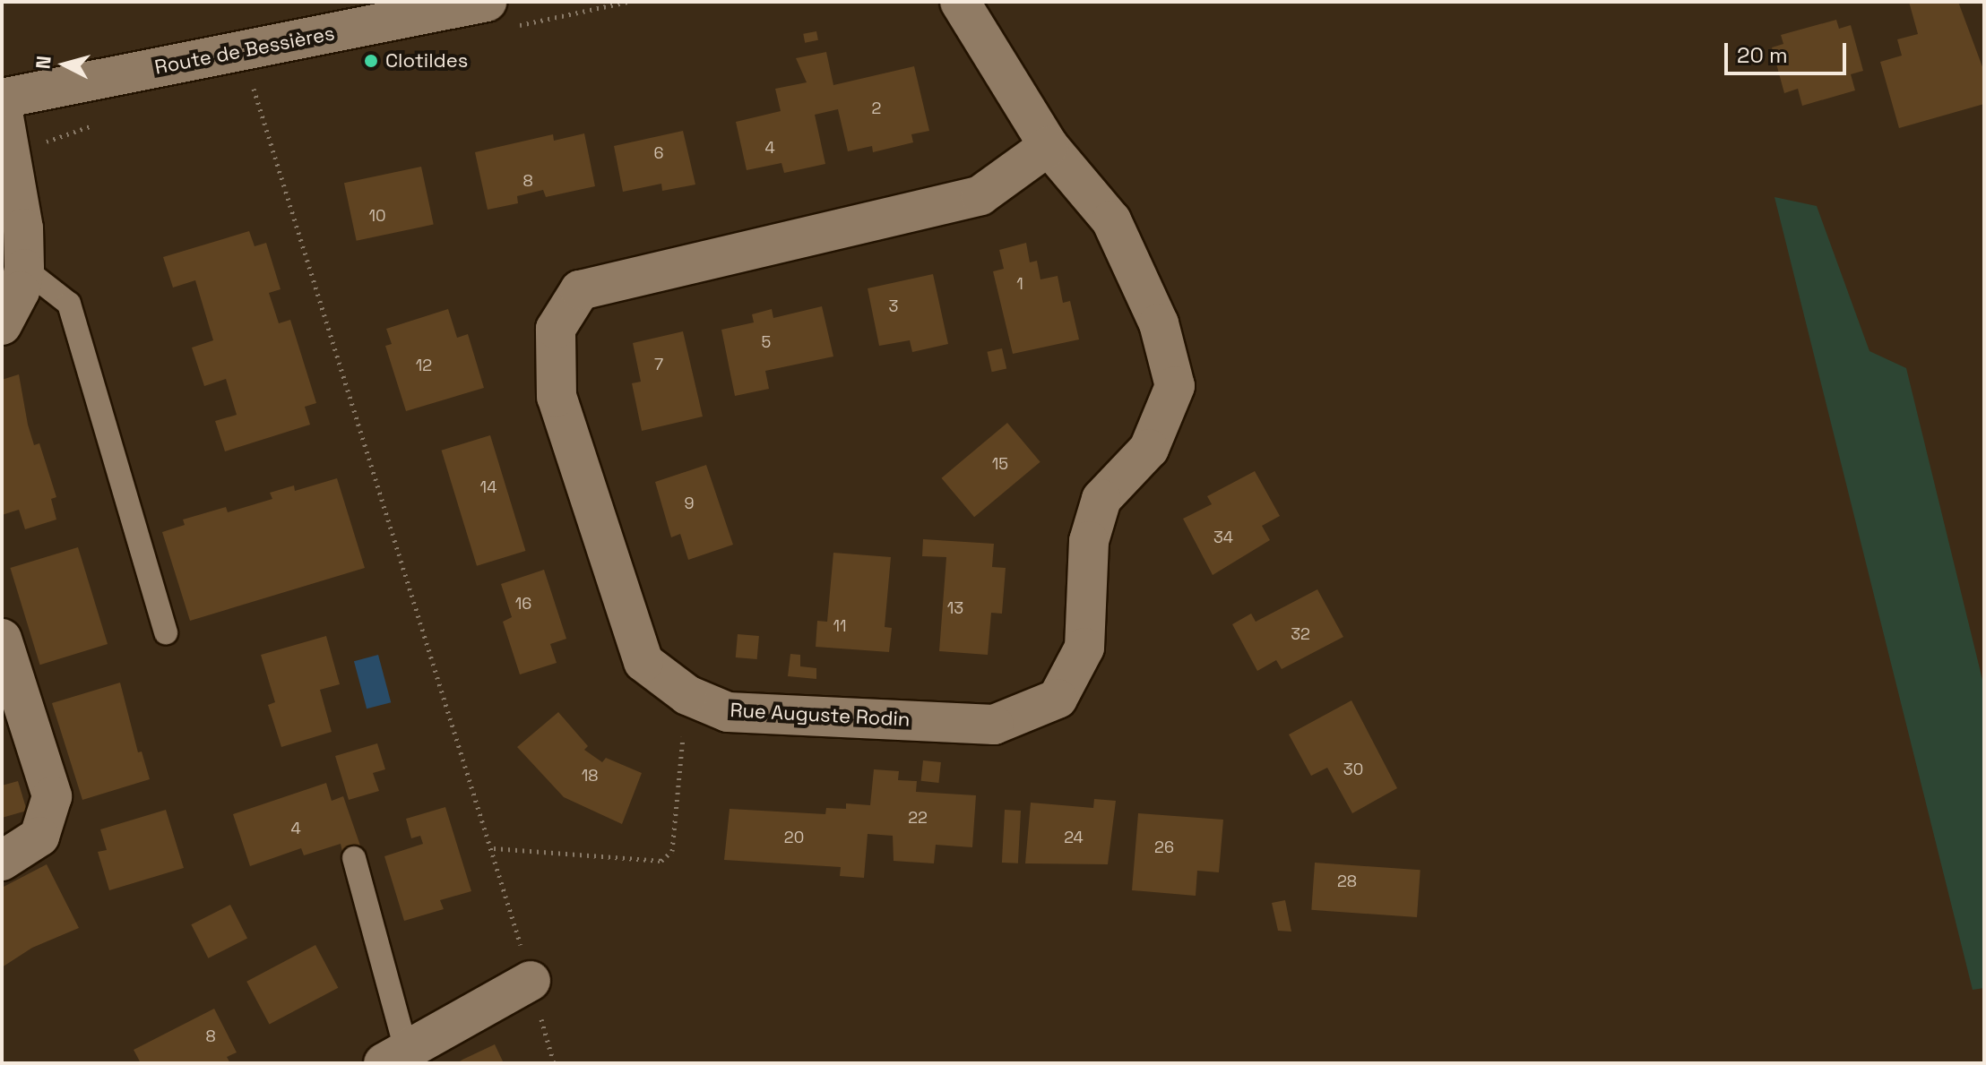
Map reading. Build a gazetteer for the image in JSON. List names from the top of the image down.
{
  "streets": {
    "street": ["Route de Bessières", "Rue Auguste Rodin"]
  },
  "places": ["Clotildes"],
  "house_numbers": [
    "2",
    "4",
    "6",
    "8",
    "10",
    "1",
    "3",
    "5",
    "7",
    "12",
    "15",
    "14",
    "9",
    "34",
    "16",
    "13",
    "11",
    "32",
    "30",
    "18",
    "22",
    "4",
    "20",
    "24",
    "26",
    "28",
    "8"
  ],
  "scale_bar": "20 m",
  "north": "left"
}
